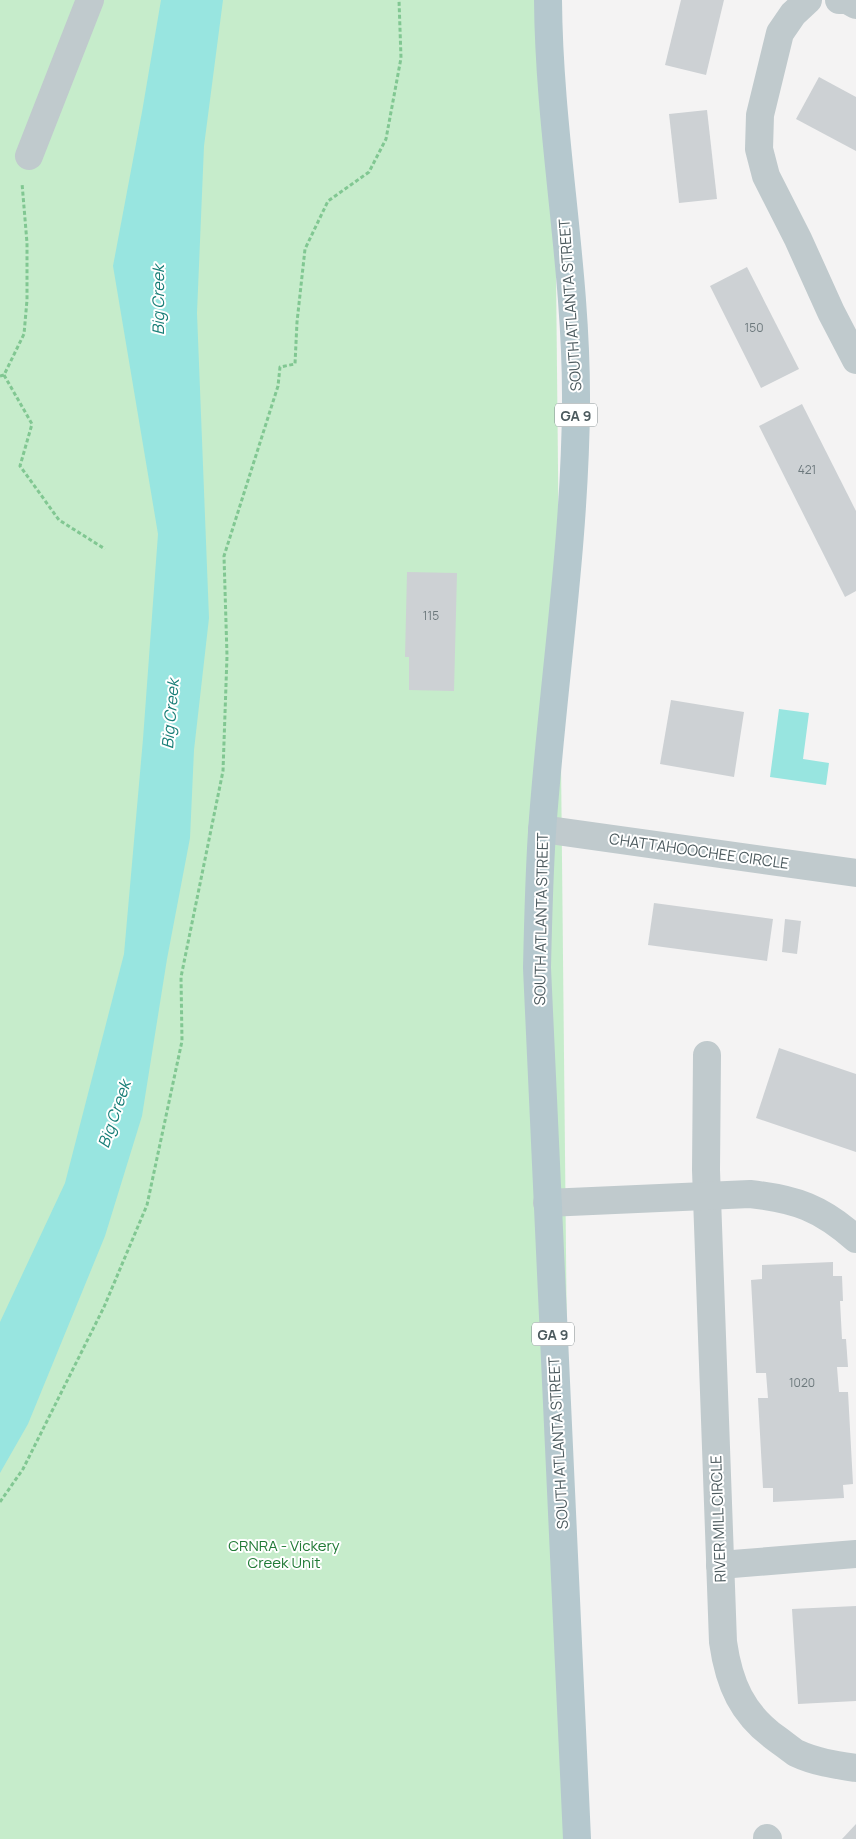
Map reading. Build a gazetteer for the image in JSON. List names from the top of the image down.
{
  "streets": {
    "main road": ["SOUTH ATLANTA STREET", "GA 9"],
    "street": ["CHATTAHOOCHEE CIRCLE", "RIVER MILL CIRCLE"]
  },
  "crossings": [
    ["SOUTH ATLANTA STREET", "CHATTAHOOCHEE CIRCLE"]
  ],
  "water": ["Big Creek"],
  "parks": ["CRNRA - Vickery Creek Unit"],
  "house_numbers": [
    "150",
    "421",
    "115",
    "1020"
  ]
}
